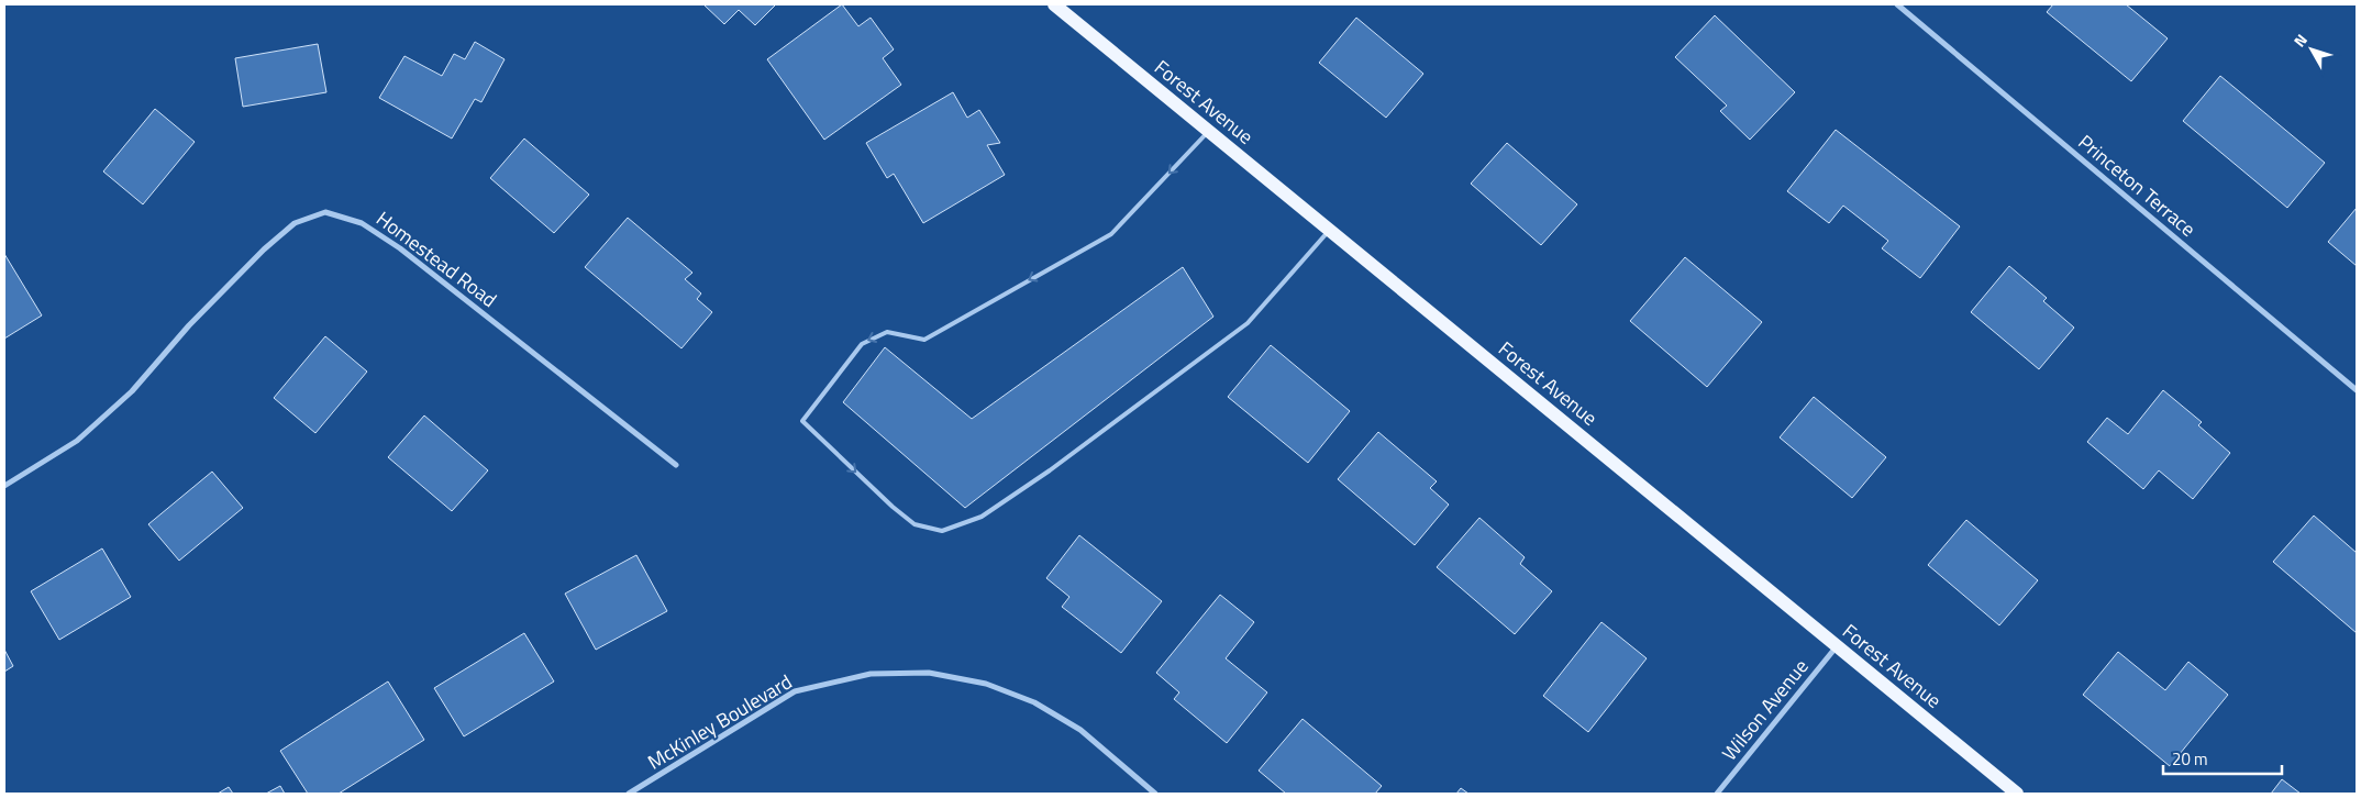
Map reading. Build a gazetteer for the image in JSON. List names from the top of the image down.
{
  "streets": {
    "main road": ["Forest Avenue"],
    "street": [
      "Princeton Terrace",
      "Homestead Road",
      "Wilson Avenue",
      "McKinley Boulevard"
    ]
  },
  "crossings": [
    ["Forest Avenue", "Wilson Avenue"]
  ],
  "scale_bar": "20 m",
  "north": "top left"
}
